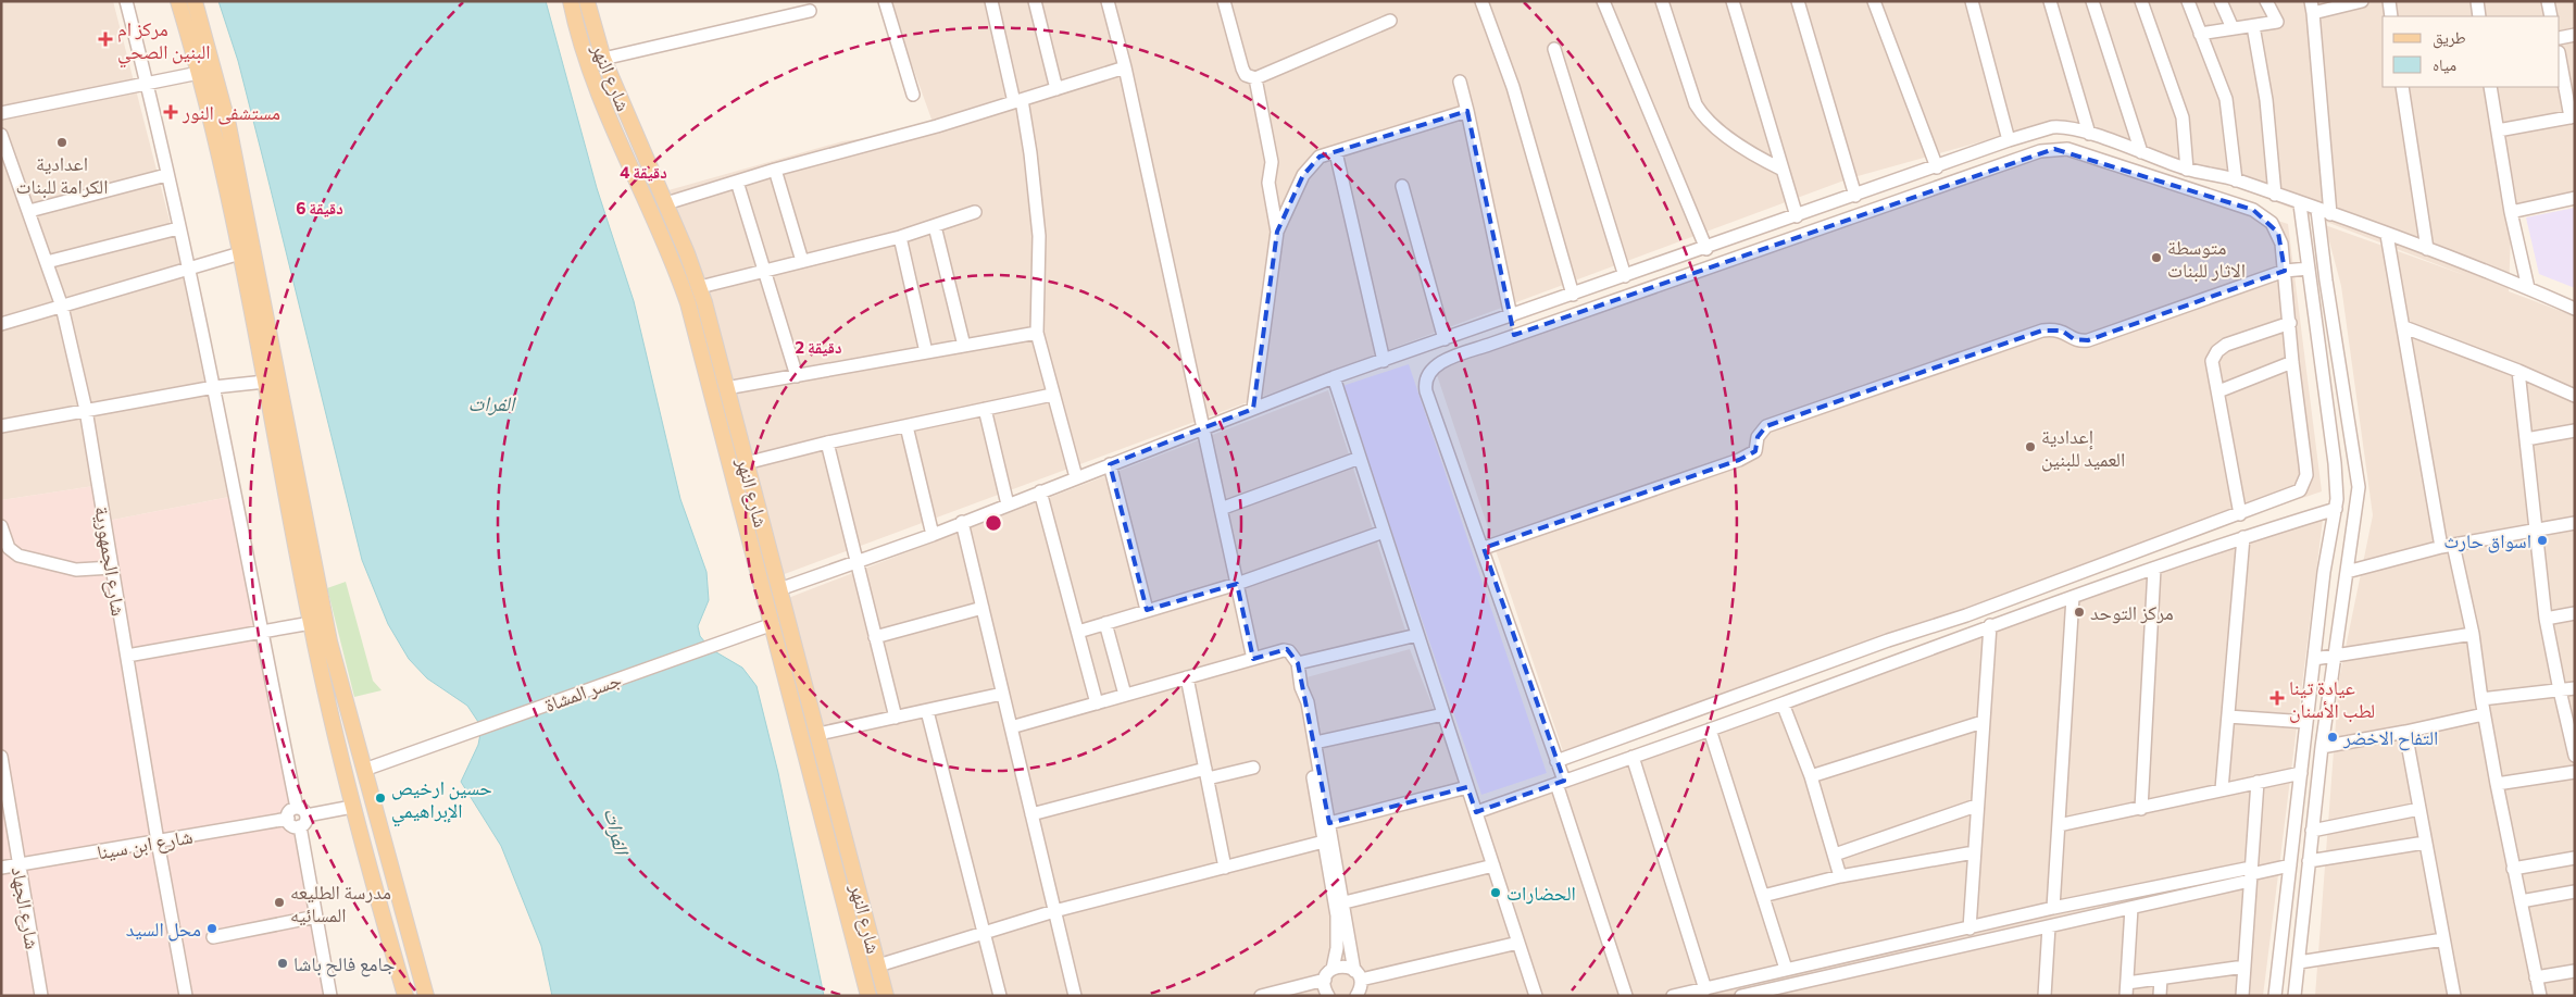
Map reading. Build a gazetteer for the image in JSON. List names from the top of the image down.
{
  "streets": {
    "main road": ["شارع النهر"],
    "street": [
      "شارع الجمهورية",
      "جسر المشاة",
      "شارع ابن سينا",
      "شارع الجهاد"
    ]
  },
  "crossings": [
    ["شارع النهر", "جسر المشاة"],
    ["شارع الجمهورية", "شارع ابن سينا"],
    ["شارع ابن سينا", "شارع الجهاد"]
  ],
  "water": ["الفرات"],
  "places": {
    "health": ["مركز ام البنين الصحي", "مستشفى النور", "عيادة تينا لطب الأسنان"],
    "other": [
      "اعدادية الكرامة للبنات",
      "متوسطة الاثار للبنات",
      "إعدادية العميد للبنين",
      "اسواق حارث",
      "مركز التوحد",
      "التفاح الاخضر",
      "حسين ارخيص الإبراهيمي",
      "الحضارات",
      "مدرسة الطليعه المسائيه",
      "محل السيد",
      "جامع فالح باشا"
    ]
  },
  "legend": ["طريق", "مياه"],
  "rings": ["4 دقيقة", "6 دقيقة", "2 دقيقة"]
}
